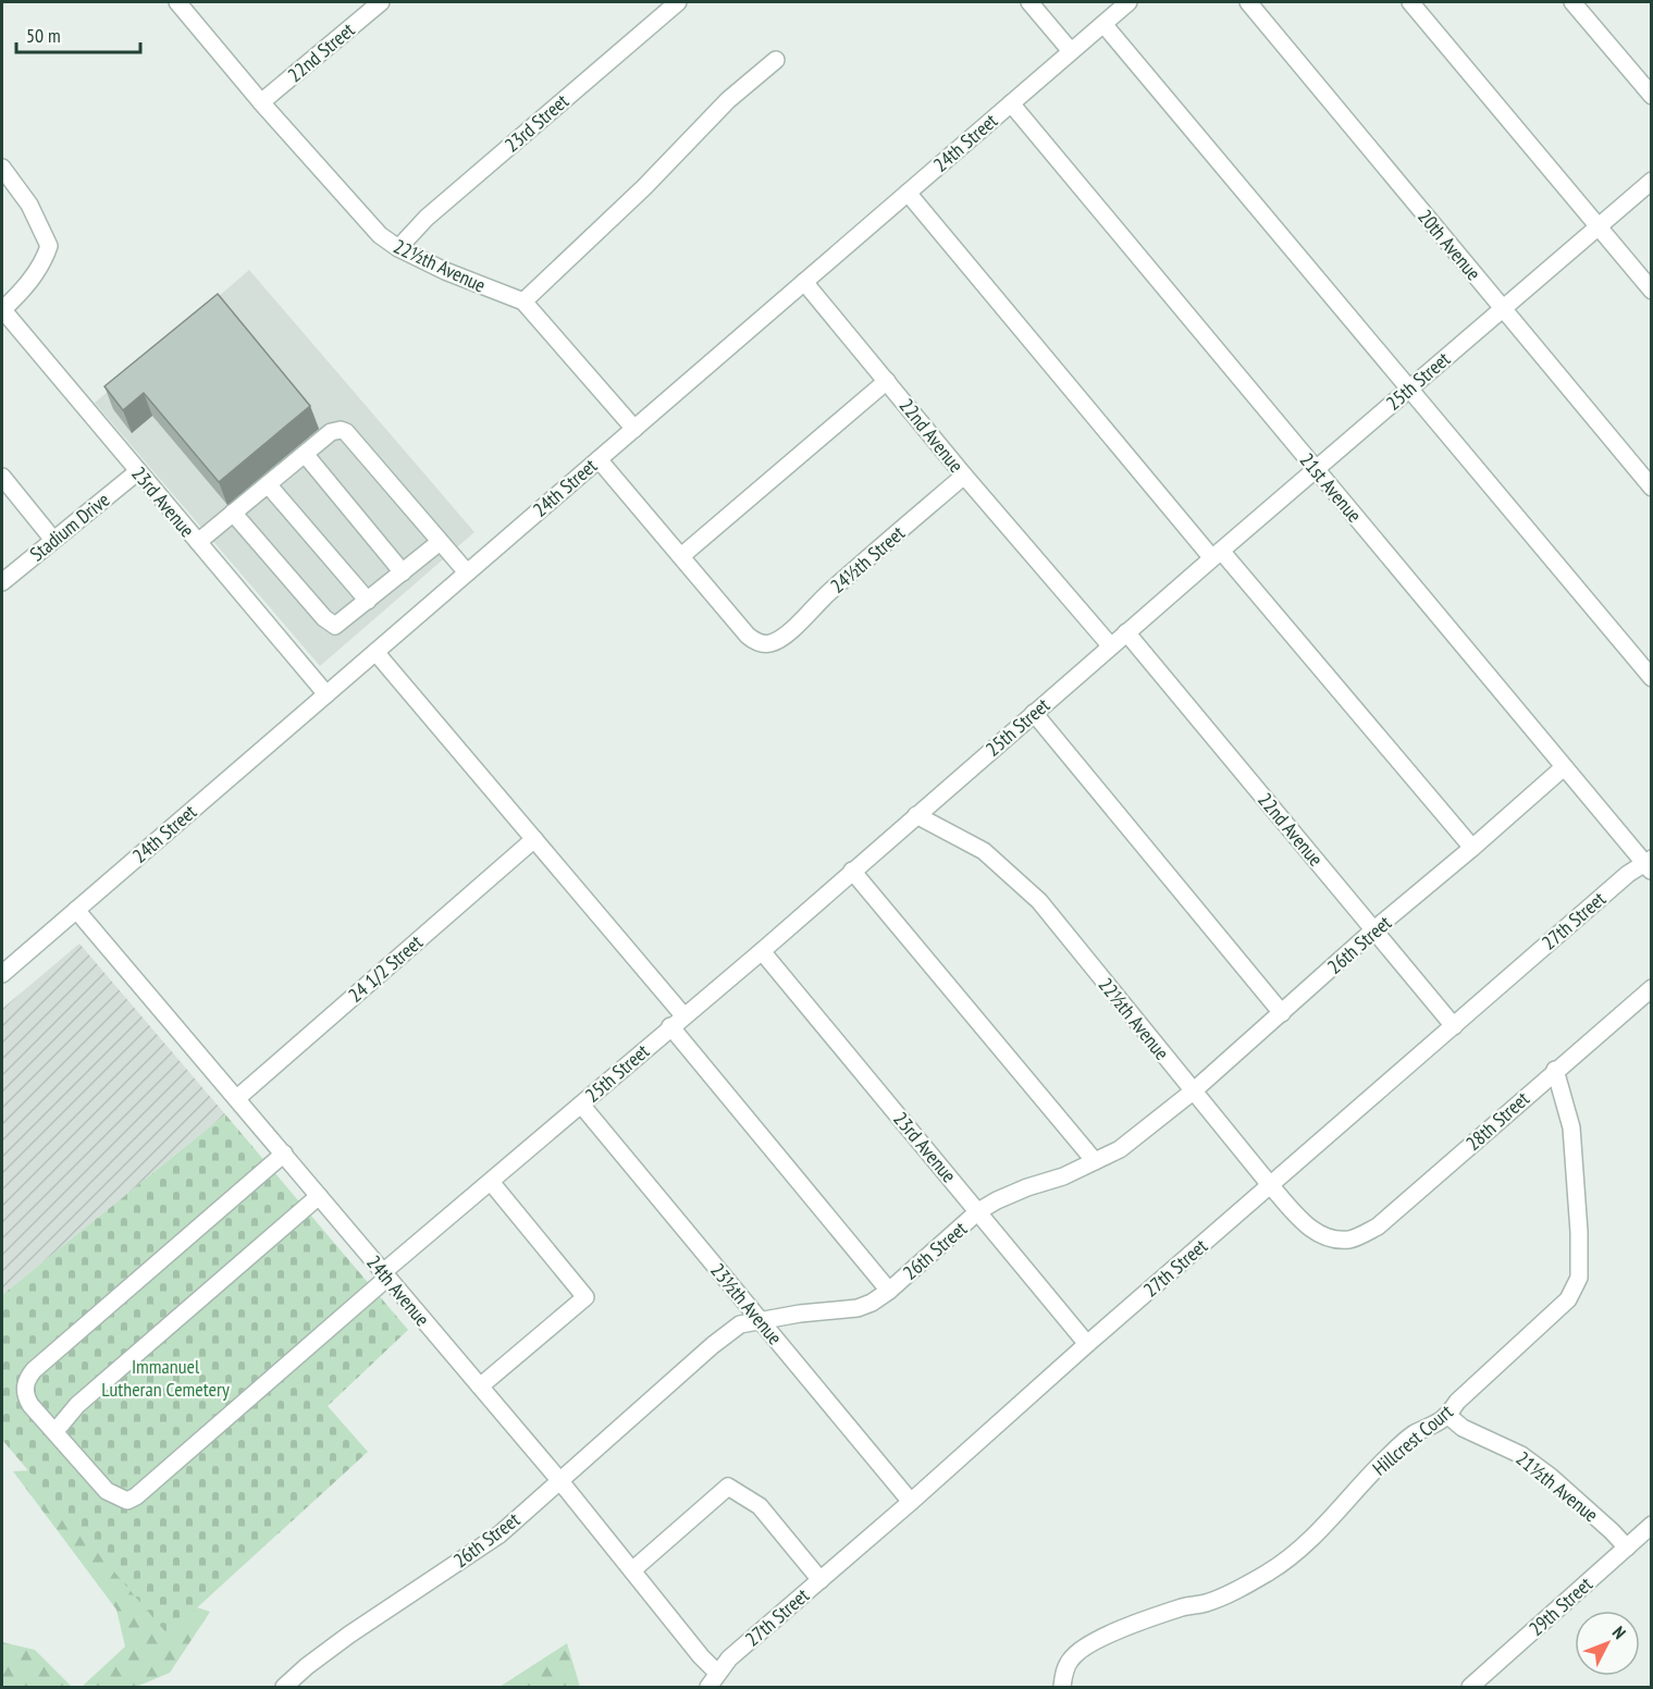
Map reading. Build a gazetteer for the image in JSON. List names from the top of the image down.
{
  "streets": {
    "street": [
      "22nd Street",
      "23rd Street",
      "24th Street",
      "20th Avenue",
      "22½th Avenue",
      "25th Street",
      "22nd Avenue",
      "21st Avenue",
      "23rd Avenue",
      "Stadium Drive",
      "24½th Street",
      "27th Street",
      "26th Street",
      "24 1/2 Street",
      "28th Street",
      "24th Avenue",
      "23½th Avenue",
      "Hillcrest Court",
      "21½th Avenue",
      "29th Street"
    ]
  },
  "crossings": [
    ["22nd Street", "22½th Avenue"],
    ["23rd Street", "22½th Avenue"],
    ["24th Street", "22½th Avenue"],
    ["24th Street", "22nd Avenue"],
    ["24th Street", "21st Avenue"],
    ["24th Street", "23rd Avenue"],
    ["24th Street", "24th Avenue"],
    ["20th Avenue", "25th Street"],
    ["22½th Avenue", "25th Street"],
    ["22½th Avenue", "27th Street"],
    ["22½th Avenue", "26th Street"],
    ["22½th Avenue", "28th Street"],
    ["25th Street", "22nd Avenue"],
    ["25th Street", "21st Avenue"],
    ["25th Street", "23rd Avenue"],
    ["25th Street", "24th Avenue"],
    ["25th Street", "23½th Avenue"],
    ["22nd Avenue", "24½th Street"],
    ["22nd Avenue", "27th Street"],
    ["22nd Avenue", "26th Street"],
    ["21st Avenue", "27th Street"],
    ["21st Avenue", "26th Street"],
    ["23rd Avenue", "Stadium Drive"],
    ["23rd Avenue", "27th Street"],
    ["23rd Avenue", "26th Street"],
    ["27th Street", "24th Avenue"],
    ["27th Street", "23½th Avenue"],
    ["26th Street", "24th Avenue"],
    ["26th Street", "23½th Avenue"],
    ["24 1/2 Street", "24th Avenue"],
    ["28th Street", "Hillcrest Court"],
    ["Hillcrest Court", "21½th Avenue"],
    ["21½th Avenue", "29th Street"]
  ],
  "parks": ["Immanuel Lutheran Cemetery"],
  "scale_bar": "50 m",
  "north": "top right"
}
